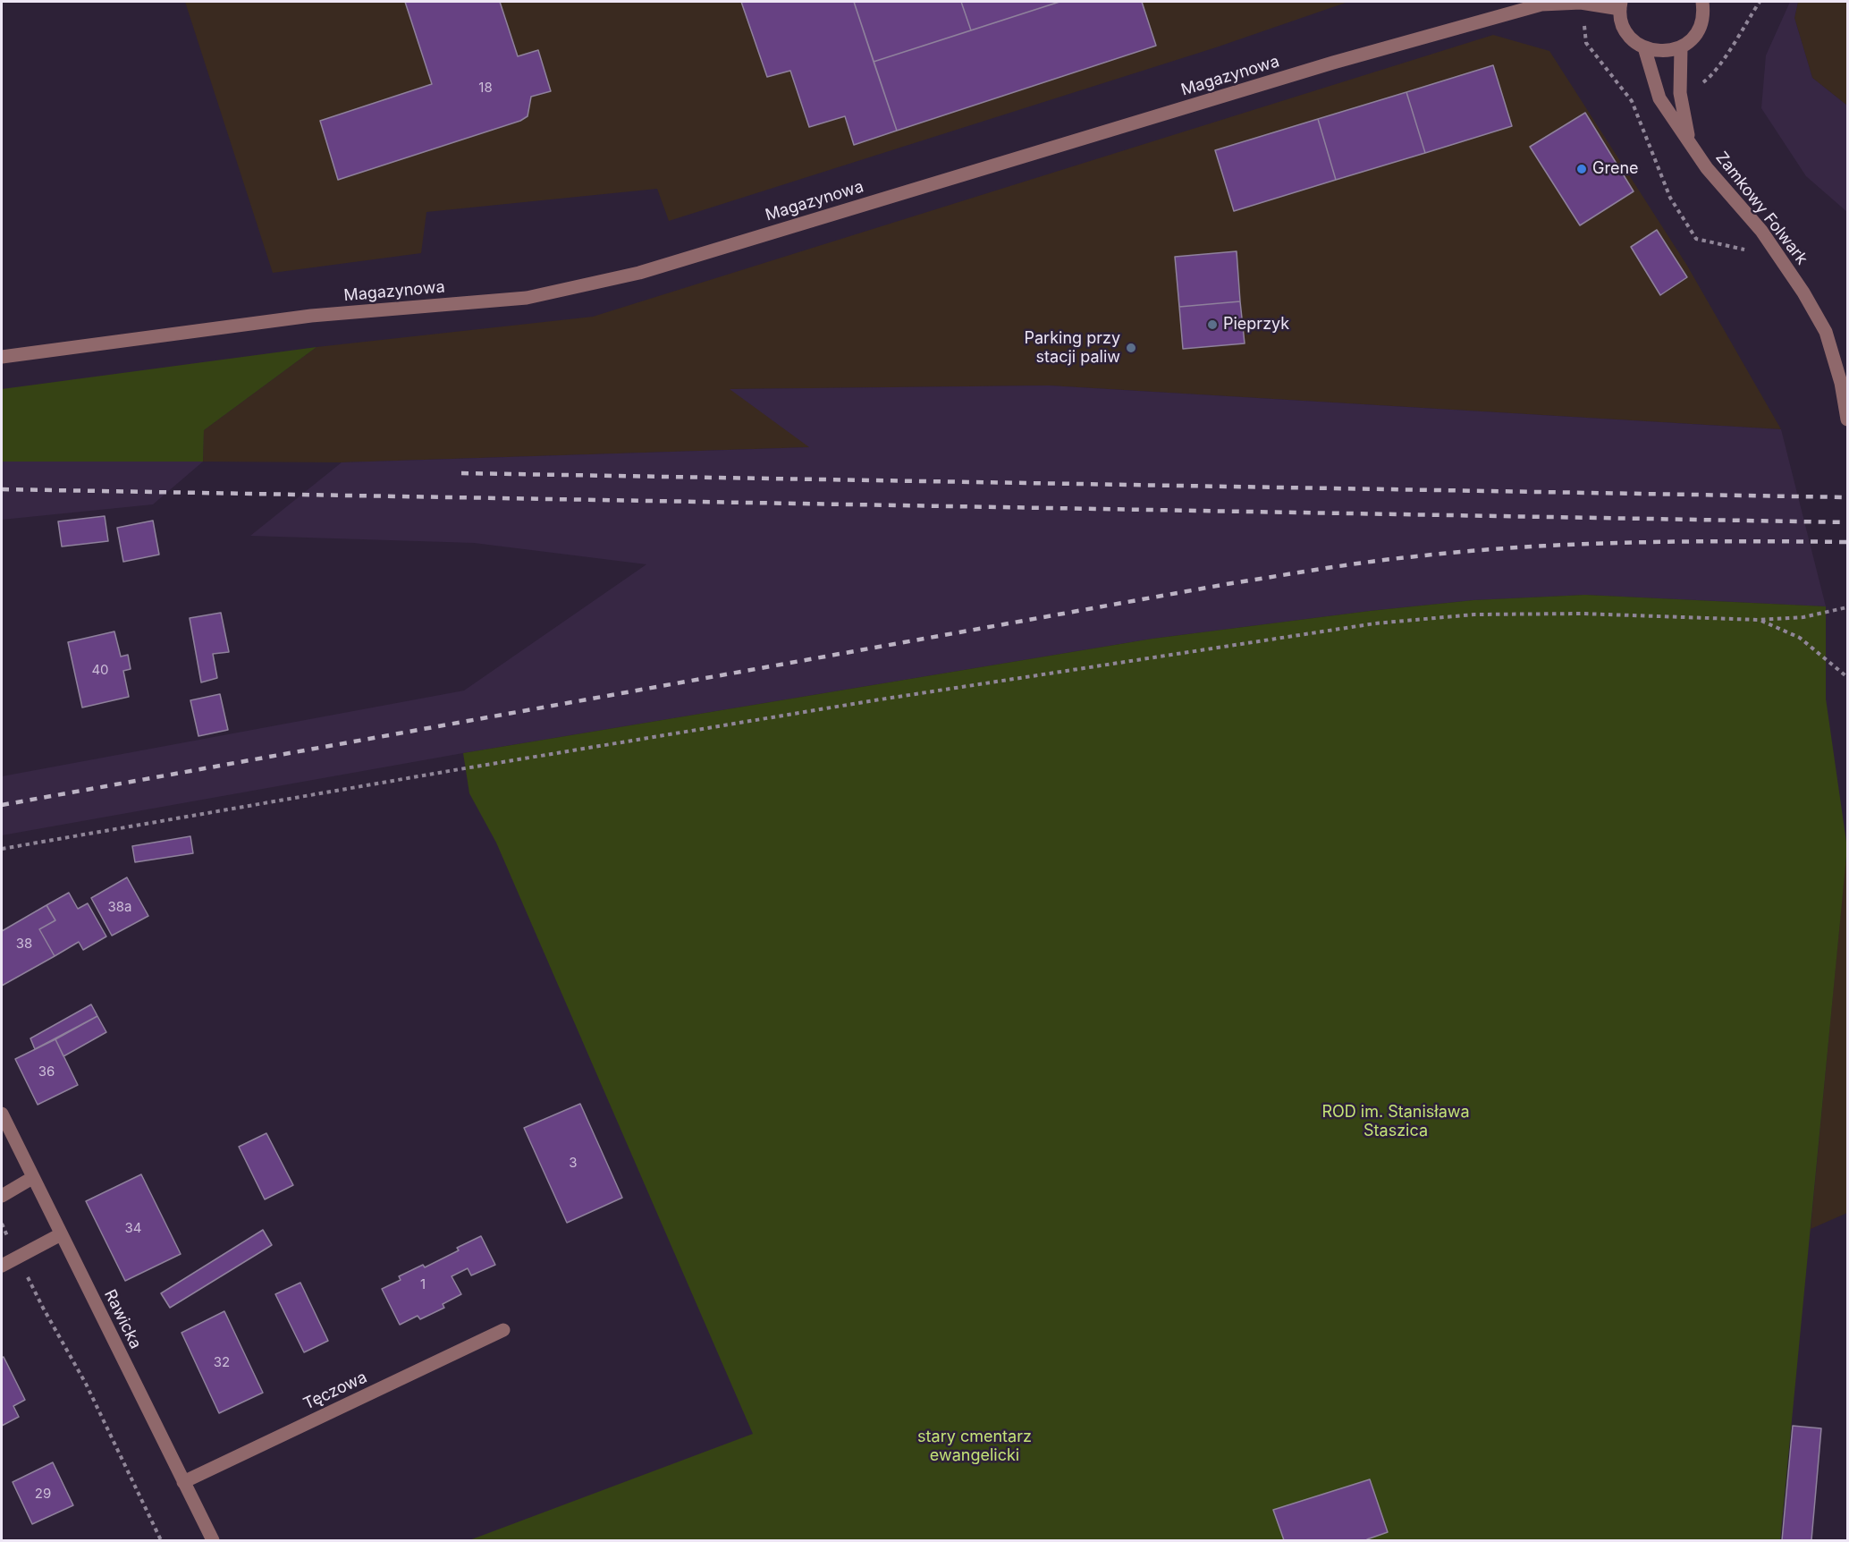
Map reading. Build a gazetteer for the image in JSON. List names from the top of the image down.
{
  "streets": {
    "street": [
      "Magazynowa",
      "Zamkowy Folwark",
      "Rawicka",
      "Tęczowa"
    ]
  },
  "crossings": [
    ["Rawicka", "Tęczowa"]
  ],
  "parks": ["ROD im. Stanisława Staszica", "stary cmentarz ewangelicki"],
  "places": ["Grene", "Pieprzyk", "Parking przy stacji paliw"],
  "house_numbers": [
    "18",
    "40",
    "38a",
    "38",
    "36",
    "3",
    "34",
    "1",
    "32",
    "29"
  ]
}
